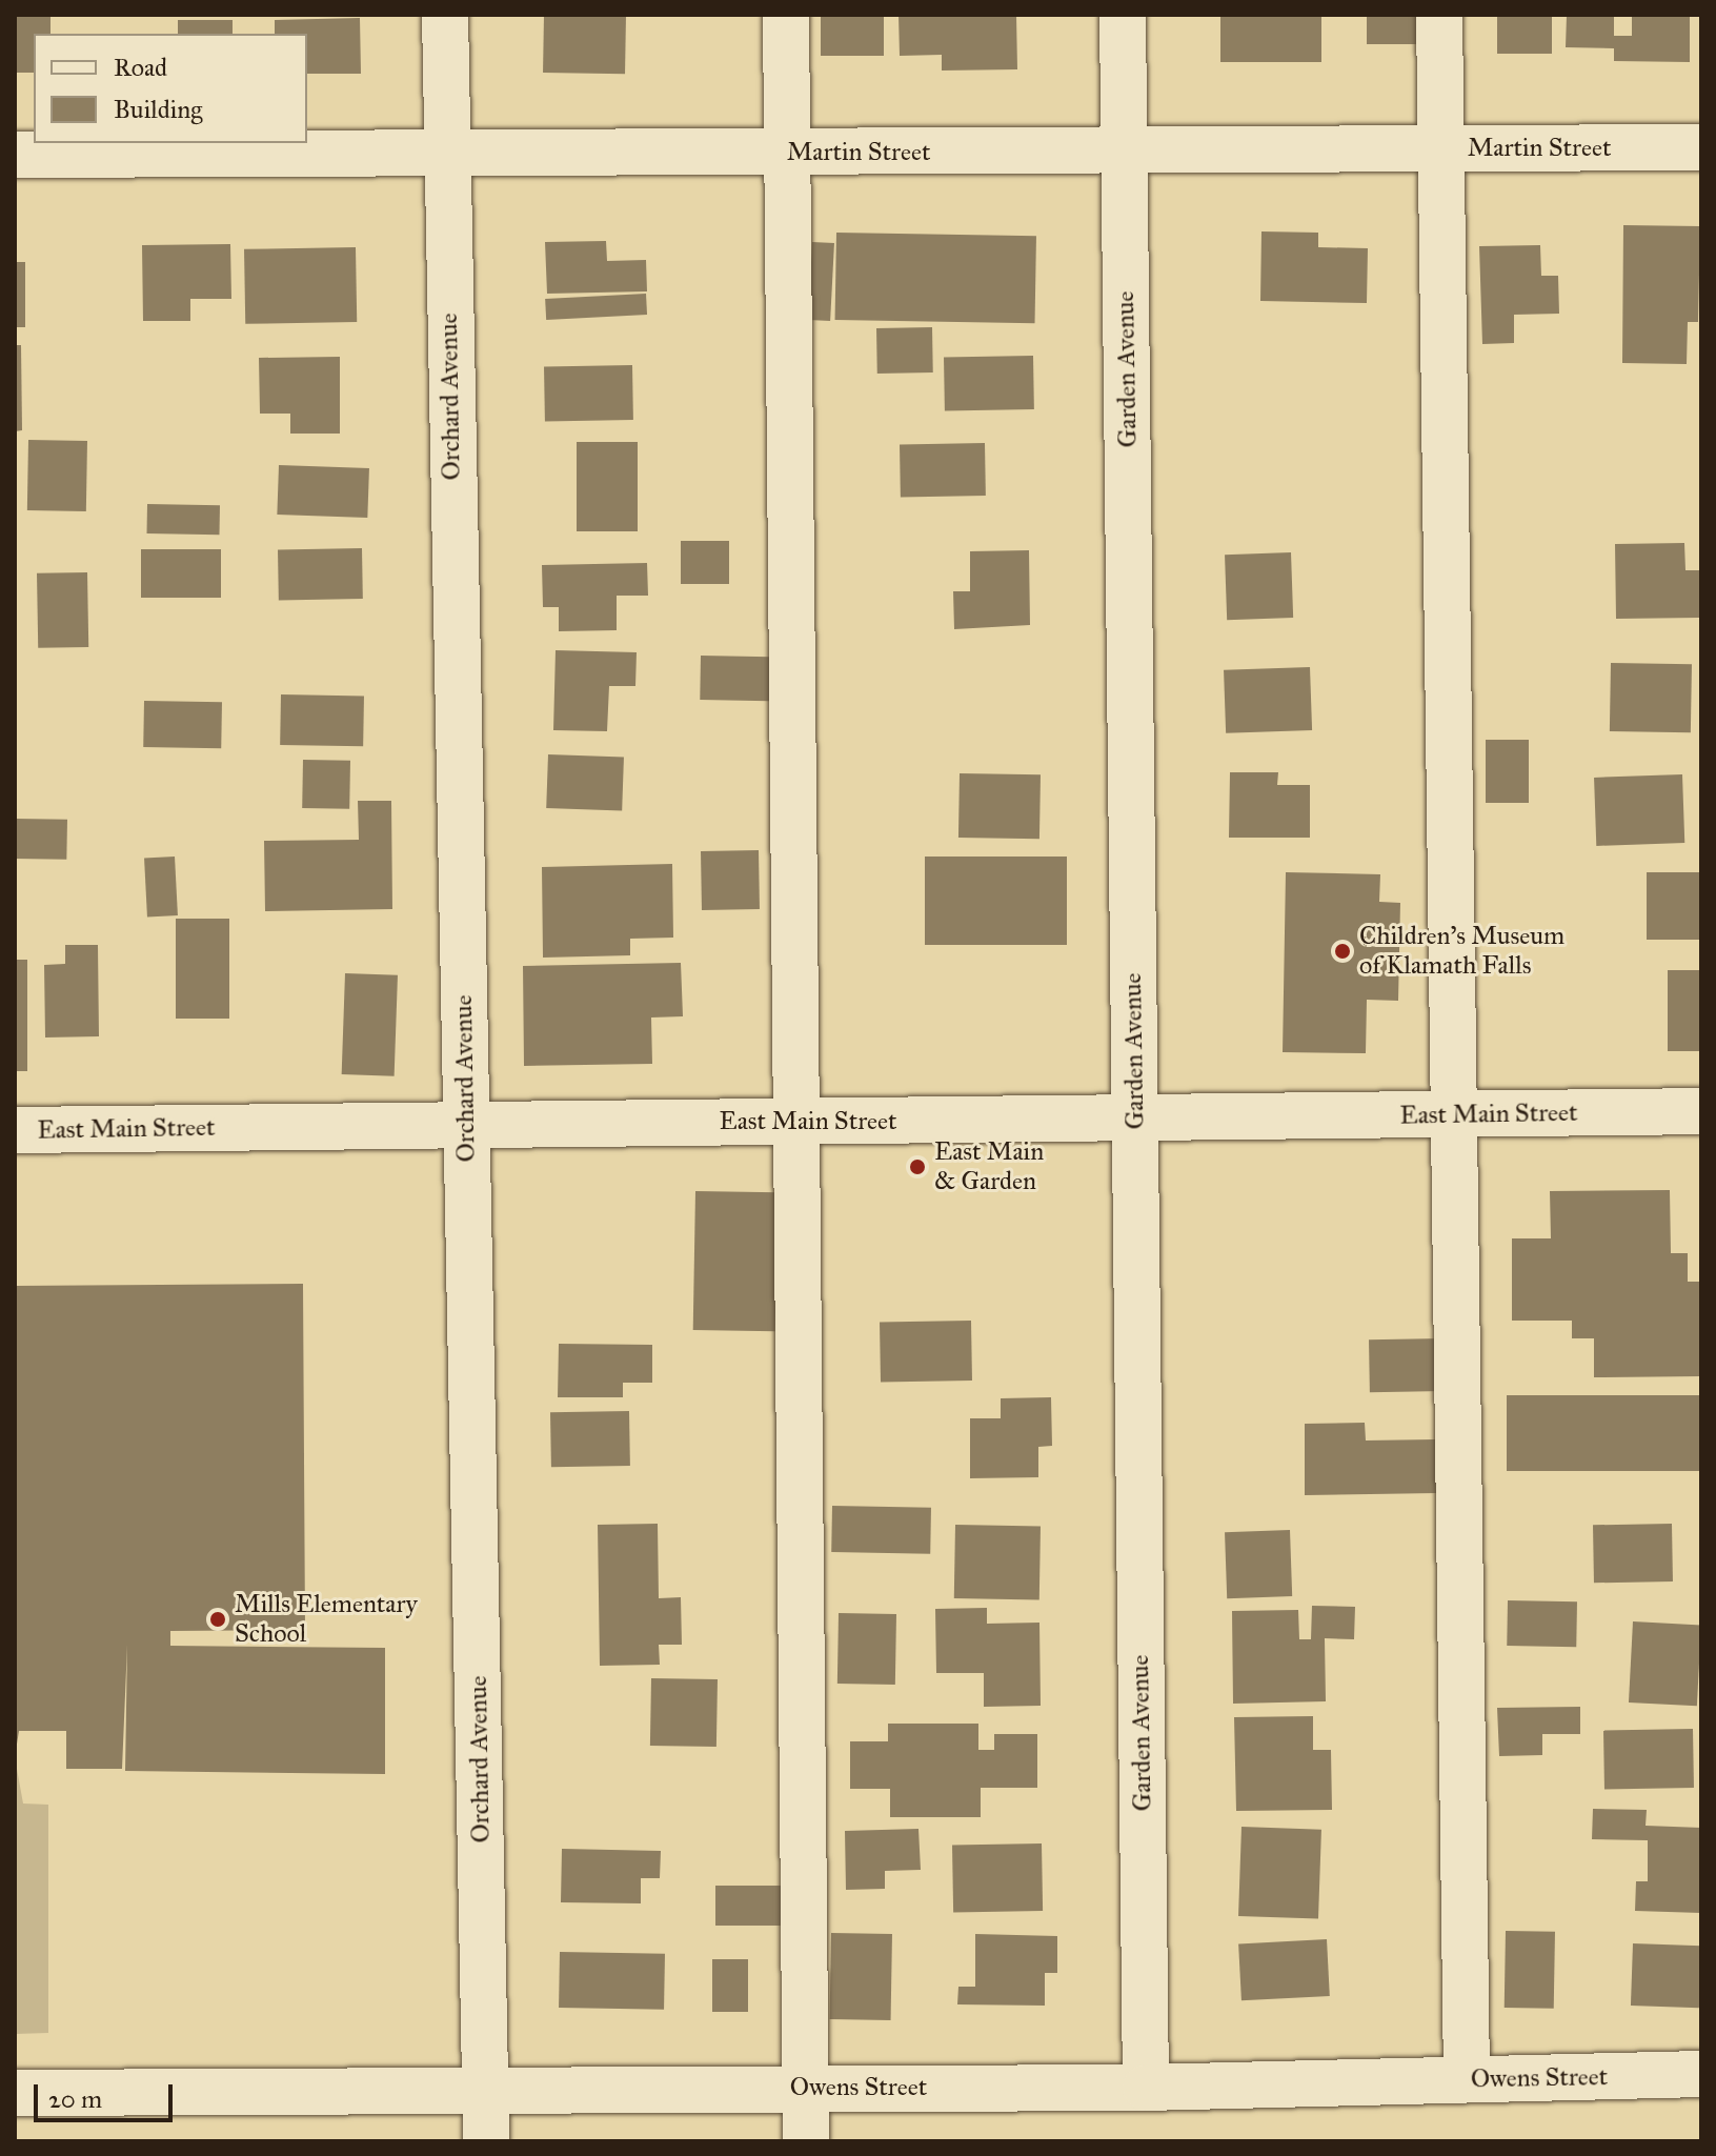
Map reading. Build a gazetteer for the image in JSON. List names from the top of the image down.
{
  "streets": {
    "street": [
      "Martin Street",
      "Garden Avenue",
      "Orchard Avenue",
      "East Main Street",
      "Owens Street"
    ]
  },
  "crossings": [
    ["Martin Street", "Garden Avenue"],
    ["Martin Street", "Orchard Avenue"],
    ["Garden Avenue", "East Main Street"],
    ["Garden Avenue", "Owens Street"],
    ["Orchard Avenue", "East Main Street"],
    ["Orchard Avenue", "Owens Street"]
  ],
  "places": ["Children’s Museum of Klamath Falls", "East Main & Garden", "Mills Elementary School"],
  "legend": ["Road", "Building"],
  "scale_bar": "20 m"
}
